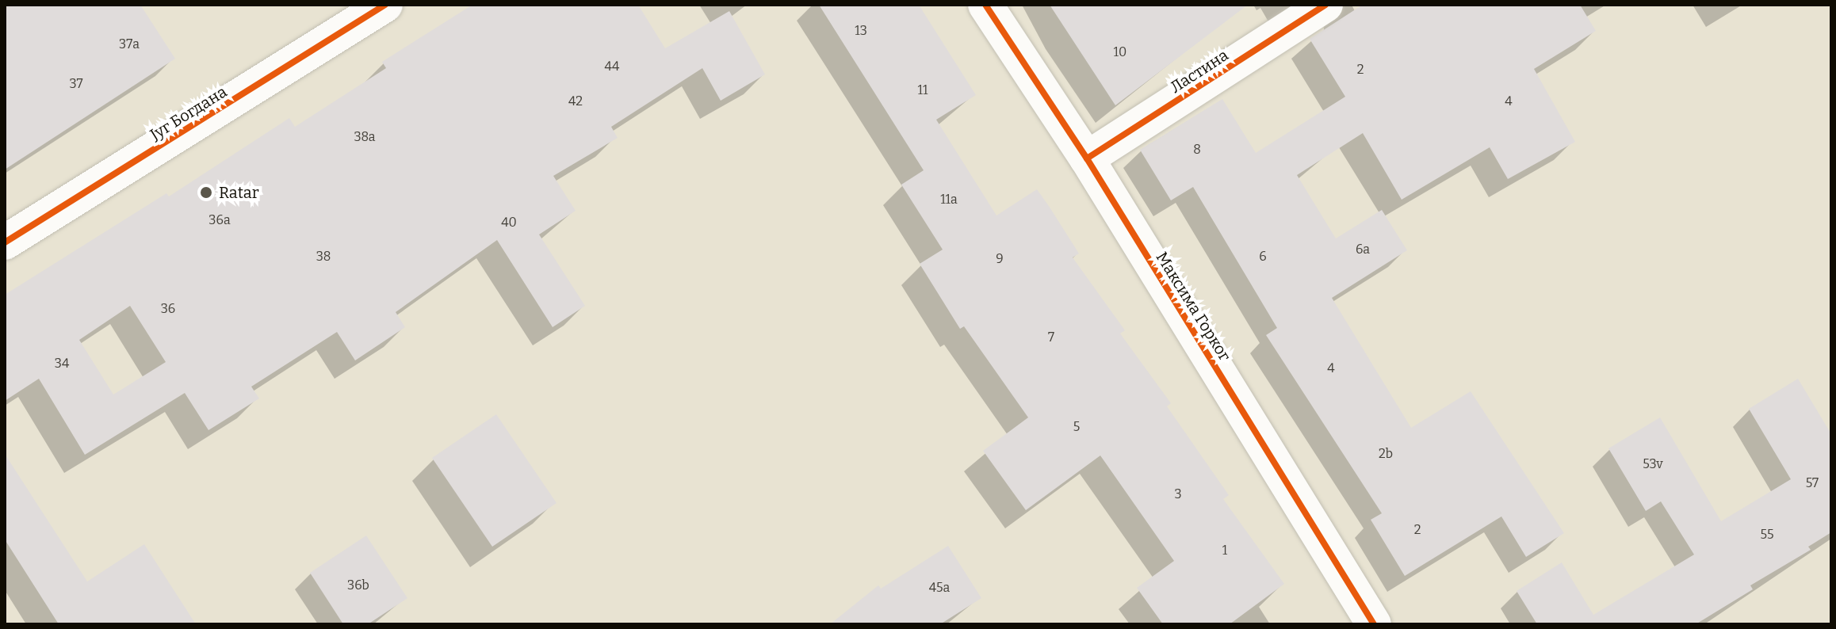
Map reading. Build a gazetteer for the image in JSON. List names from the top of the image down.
{
  "streets": {
    "street": ["Ластина", "Југ Богдана", "Максима Горког"]
  },
  "crossings": [
    ["Ластина", "Максима Горког"]
  ],
  "places": ["Ratar"],
  "house_numbers": [
    "13",
    "37a",
    "10",
    "44",
    "2",
    "37",
    "11",
    "42",
    "4",
    "38a",
    "8",
    "11a",
    "36a",
    "40",
    "6a",
    "38",
    "6",
    "9",
    "36",
    "7",
    "34",
    "4",
    "5",
    "2b",
    "53v",
    "57",
    "3",
    "2",
    "55",
    "1",
    "36b",
    "45a"
  ]
}
